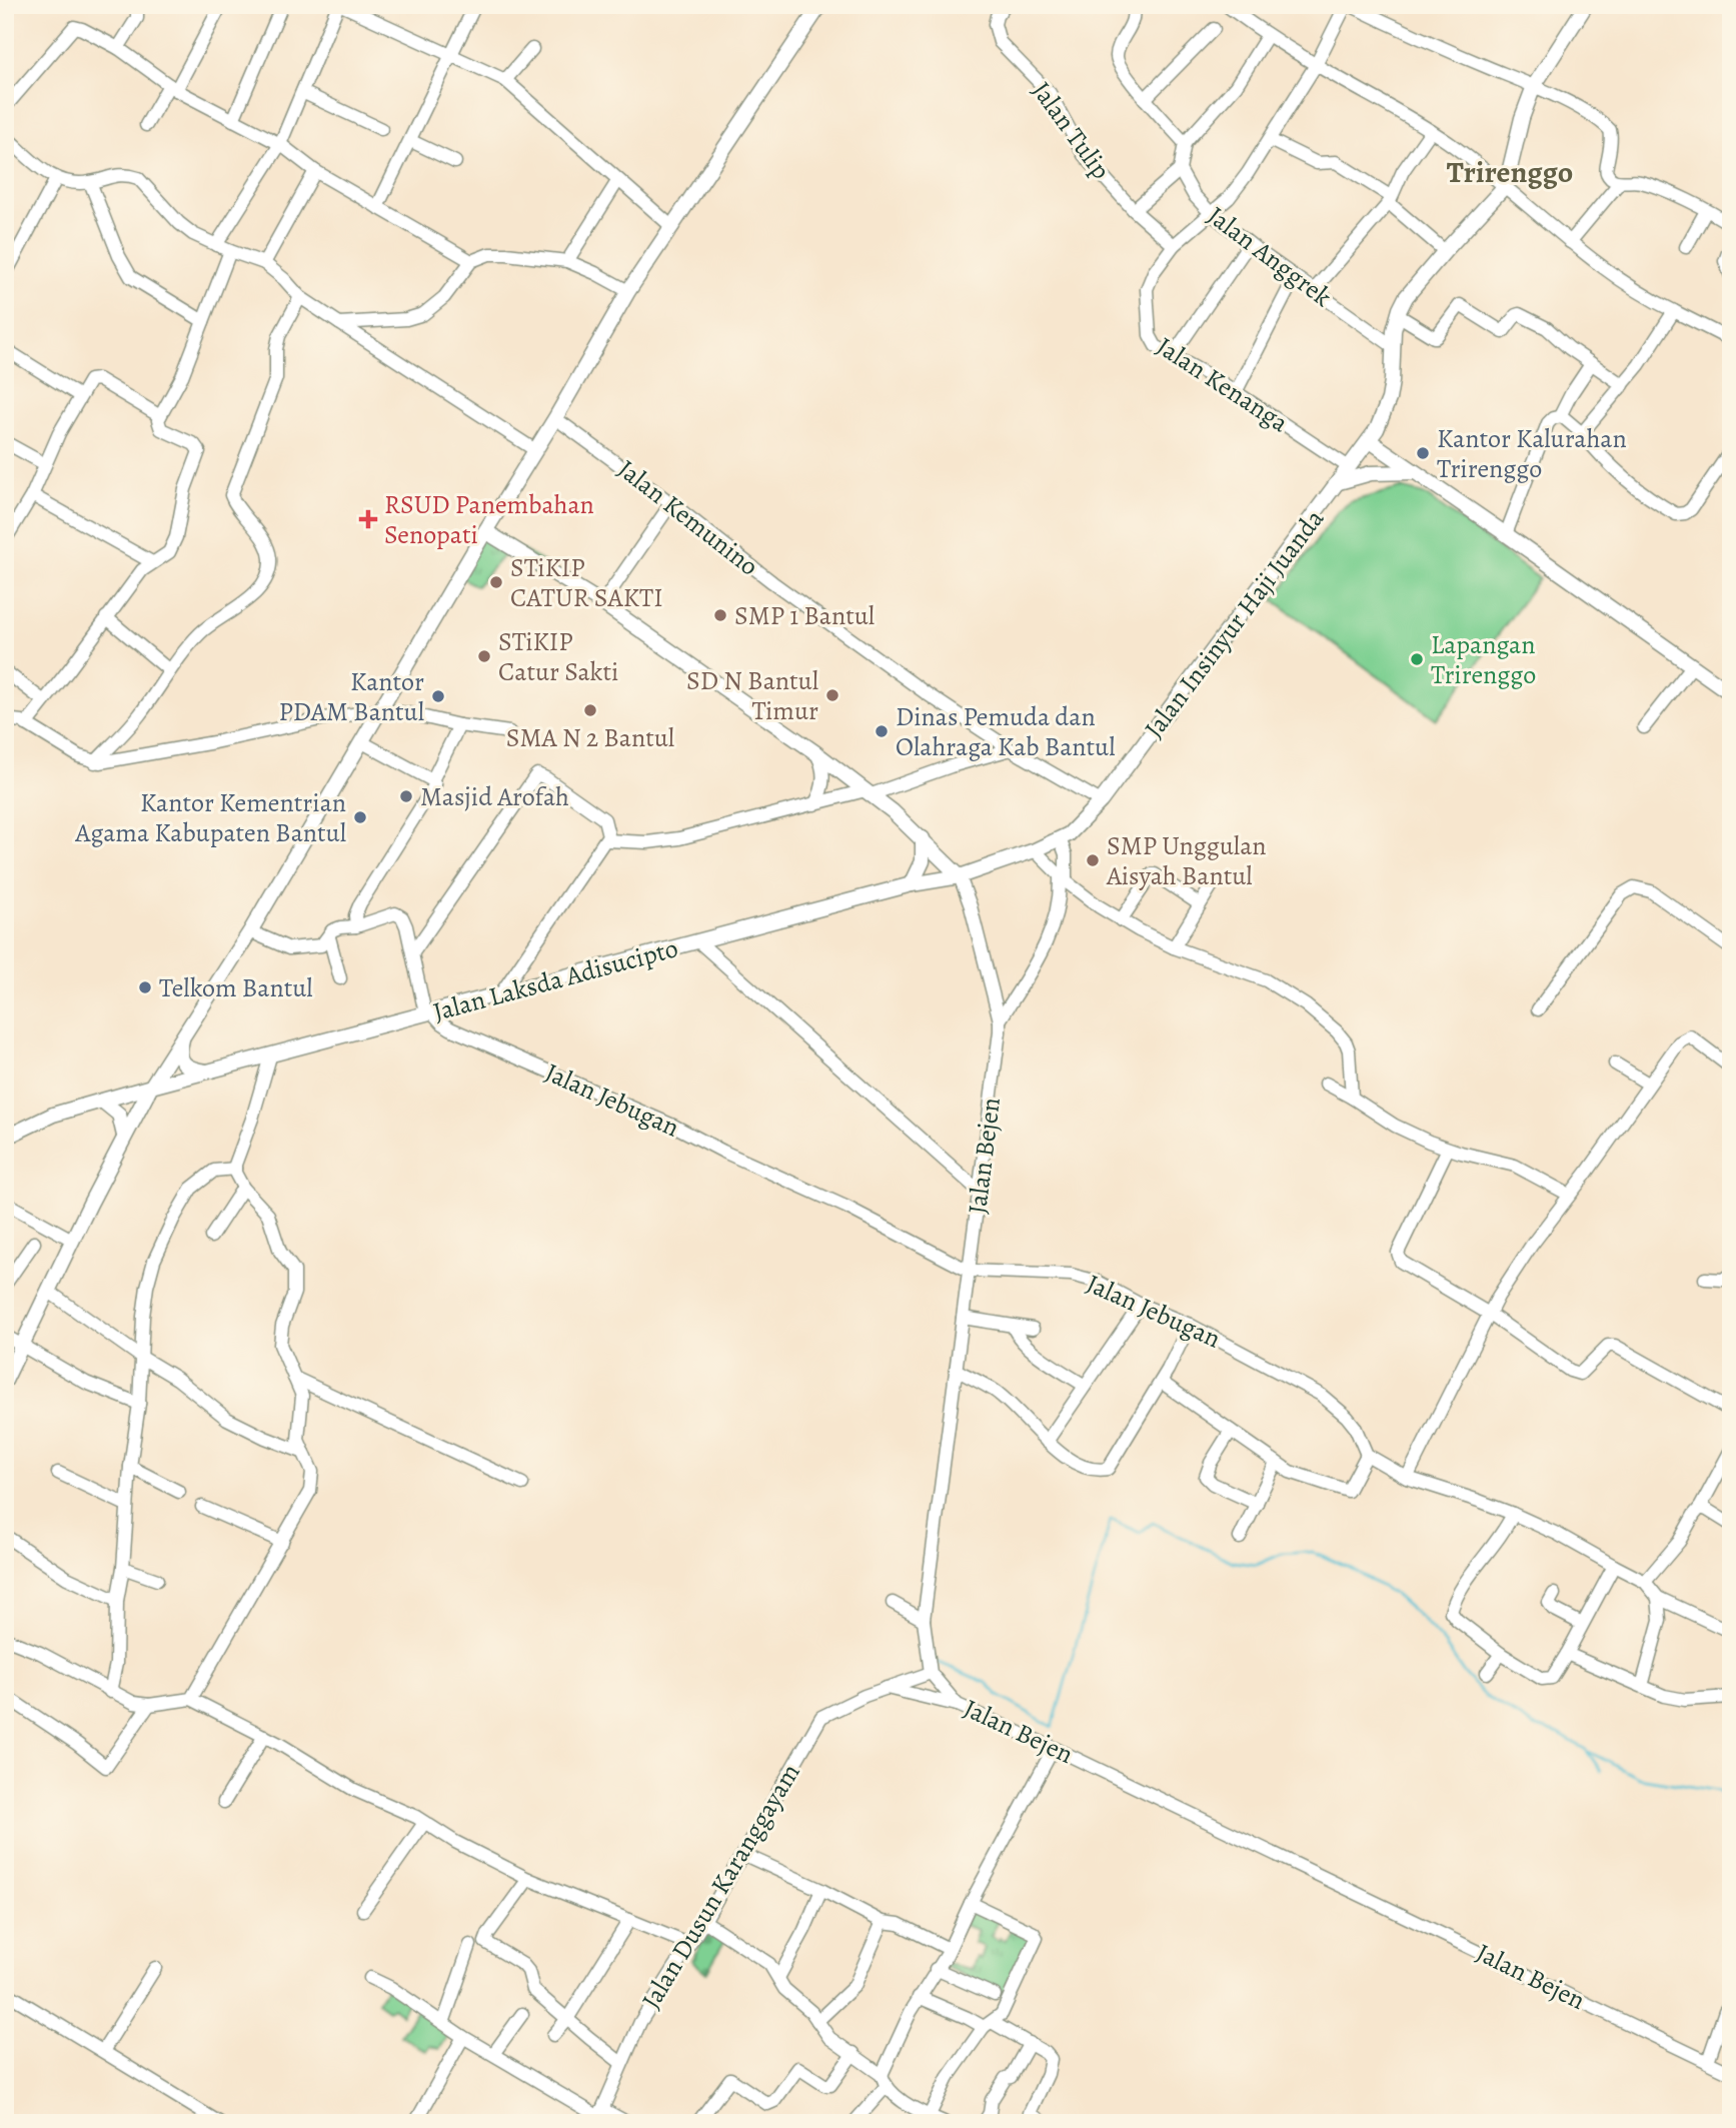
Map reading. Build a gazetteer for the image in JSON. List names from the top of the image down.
{
  "streets": {
    "main road": ["Jalan Insinyur Haji Juanda", "Jalan Laksda Adisucipto"],
    "street": [
      "Jalan Tulip",
      "Jalan Anggrek",
      "Jalan Kenanga",
      "Jalan Kemunino",
      "Jalan Jebugan",
      "Jalan Bejen",
      "Jalan Dusun Karanggayam"
    ]
  },
  "crossings": [
    ["Jalan Tulip", "Jalan Kenanga"],
    ["Jalan Anggrek", "Jalan Kenanga"],
    ["Jalan Anggrek", "Jalan Insinyur Haji Juanda"],
    ["Jalan Kenanga", "Jalan Insinyur Haji Juanda"],
    ["Jalan Kemunino", "Jalan Insinyur Haji Juanda"],
    ["Jalan Insinyur Haji Juanda", "Jalan Laksda Adisucipto"],
    ["Jalan Insinyur Haji Juanda", "Jalan Bejen"],
    ["Jalan Laksda Adisucipto", "Jalan Jebugan"],
    ["Jalan Laksda Adisucipto", "Jalan Bejen"],
    ["Jalan Jebugan", "Jalan Bejen"],
    ["Jalan Bejen", "Jalan Dusun Karanggayam"]
  ],
  "districts": ["Trirenggo"],
  "places": {
    "other": [
      "Kantor Kalurahan Trirenggo",
      "STiKIP CATUR SAKTI",
      "SMP 1 Bantul",
      "STiKIP Catur Sakti",
      "Lapangan Trirenggo",
      "SD N Bantul Timur",
      "Kantor PDAM Bantul",
      "SMA N 2 Bantul",
      "Dinas Pemuda dan Olahraga Kab Bantul",
      "Masjid Arofah",
      "Kantor Kementrian Agama Kabupaten Bantul",
      "SMP Unggulan Aisyah Bantul",
      "Telkom Bantul"
    ],
    "health": ["RSUD Panembahan Senopati"]
  }
}
